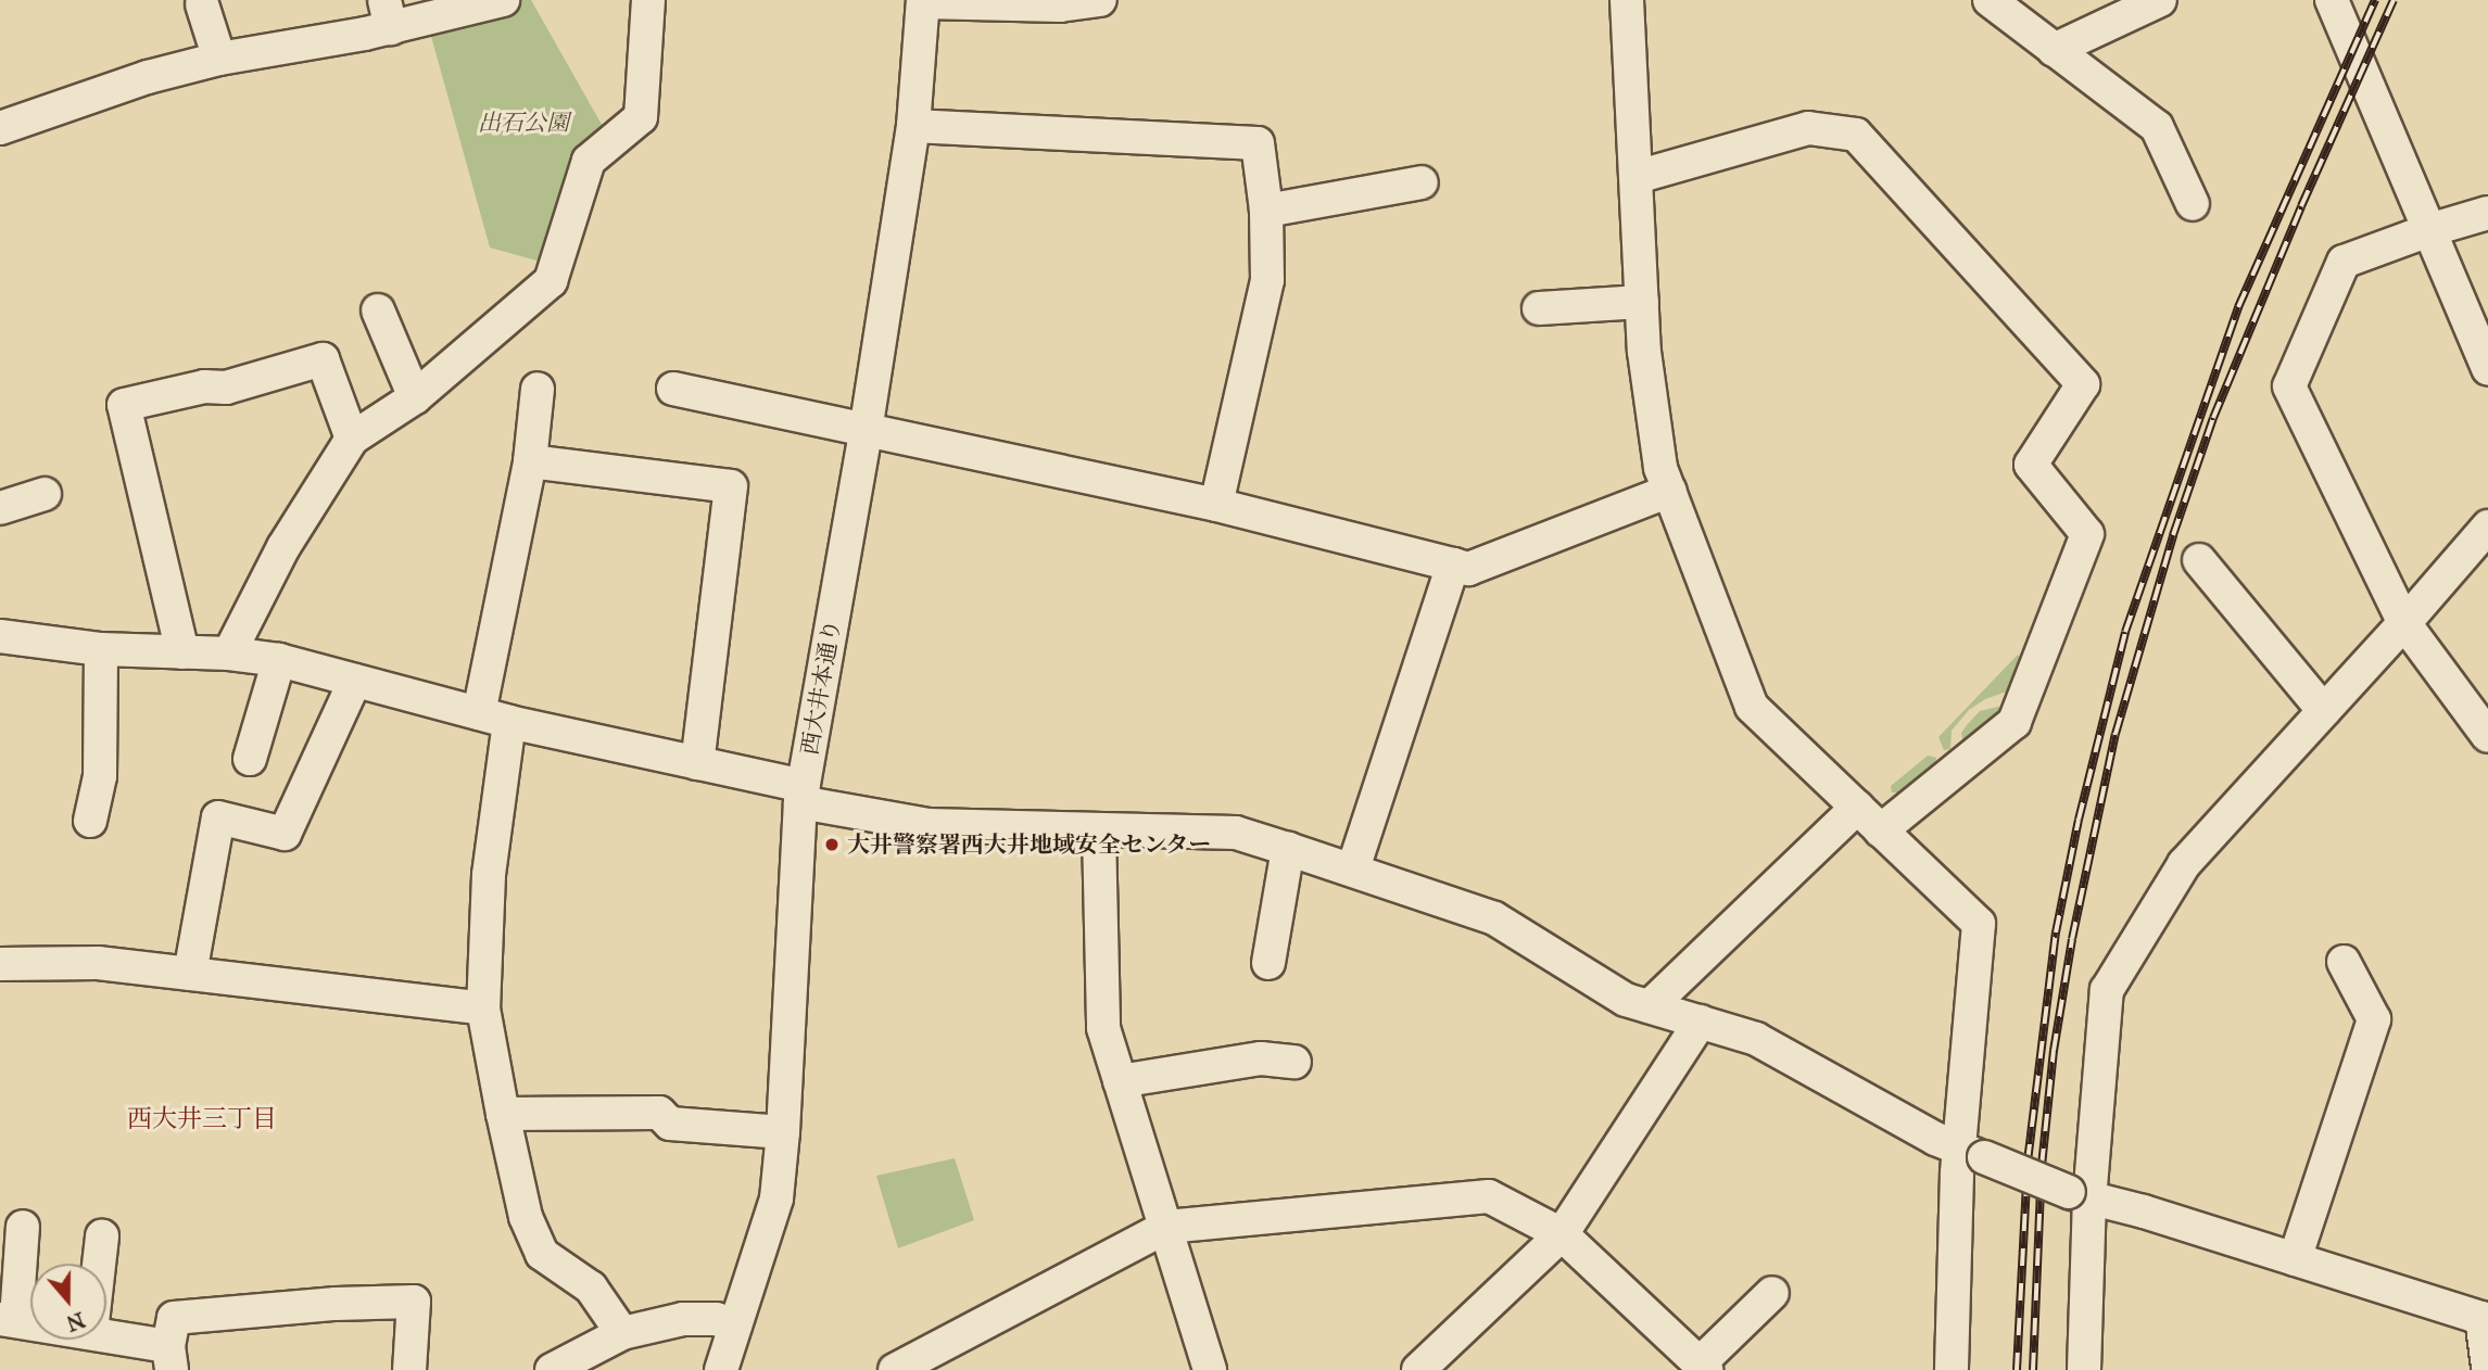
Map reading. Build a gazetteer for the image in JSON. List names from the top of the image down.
{
  "streets": {
    "street": ["西大井本通り"]
  },
  "districts": ["西大井三丁目"],
  "parks": ["出石公園"],
  "places": ["大井警察署西大井地域安全センター"],
  "north": "bottom"
}
